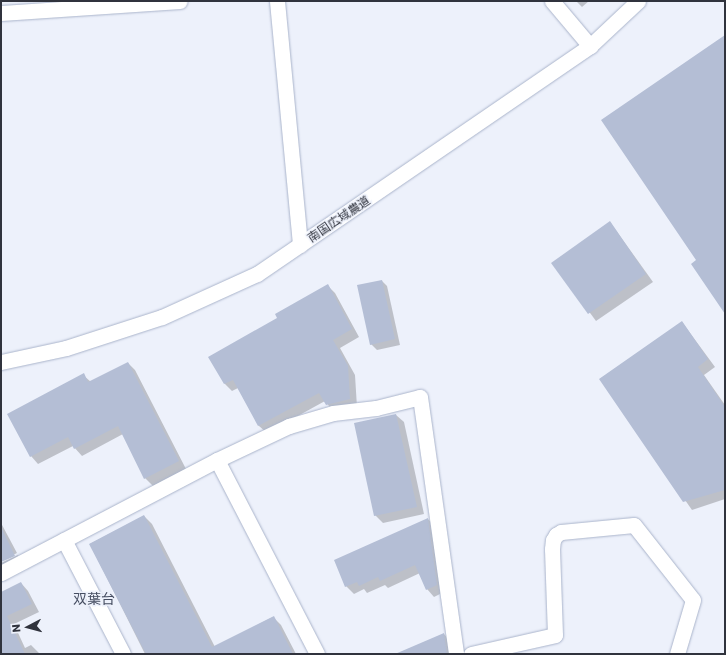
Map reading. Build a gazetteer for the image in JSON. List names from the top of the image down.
{
  "streets": {
    "street": ["南国広域農道"]
  },
  "districts": ["双葉台"],
  "north": "left"
}
